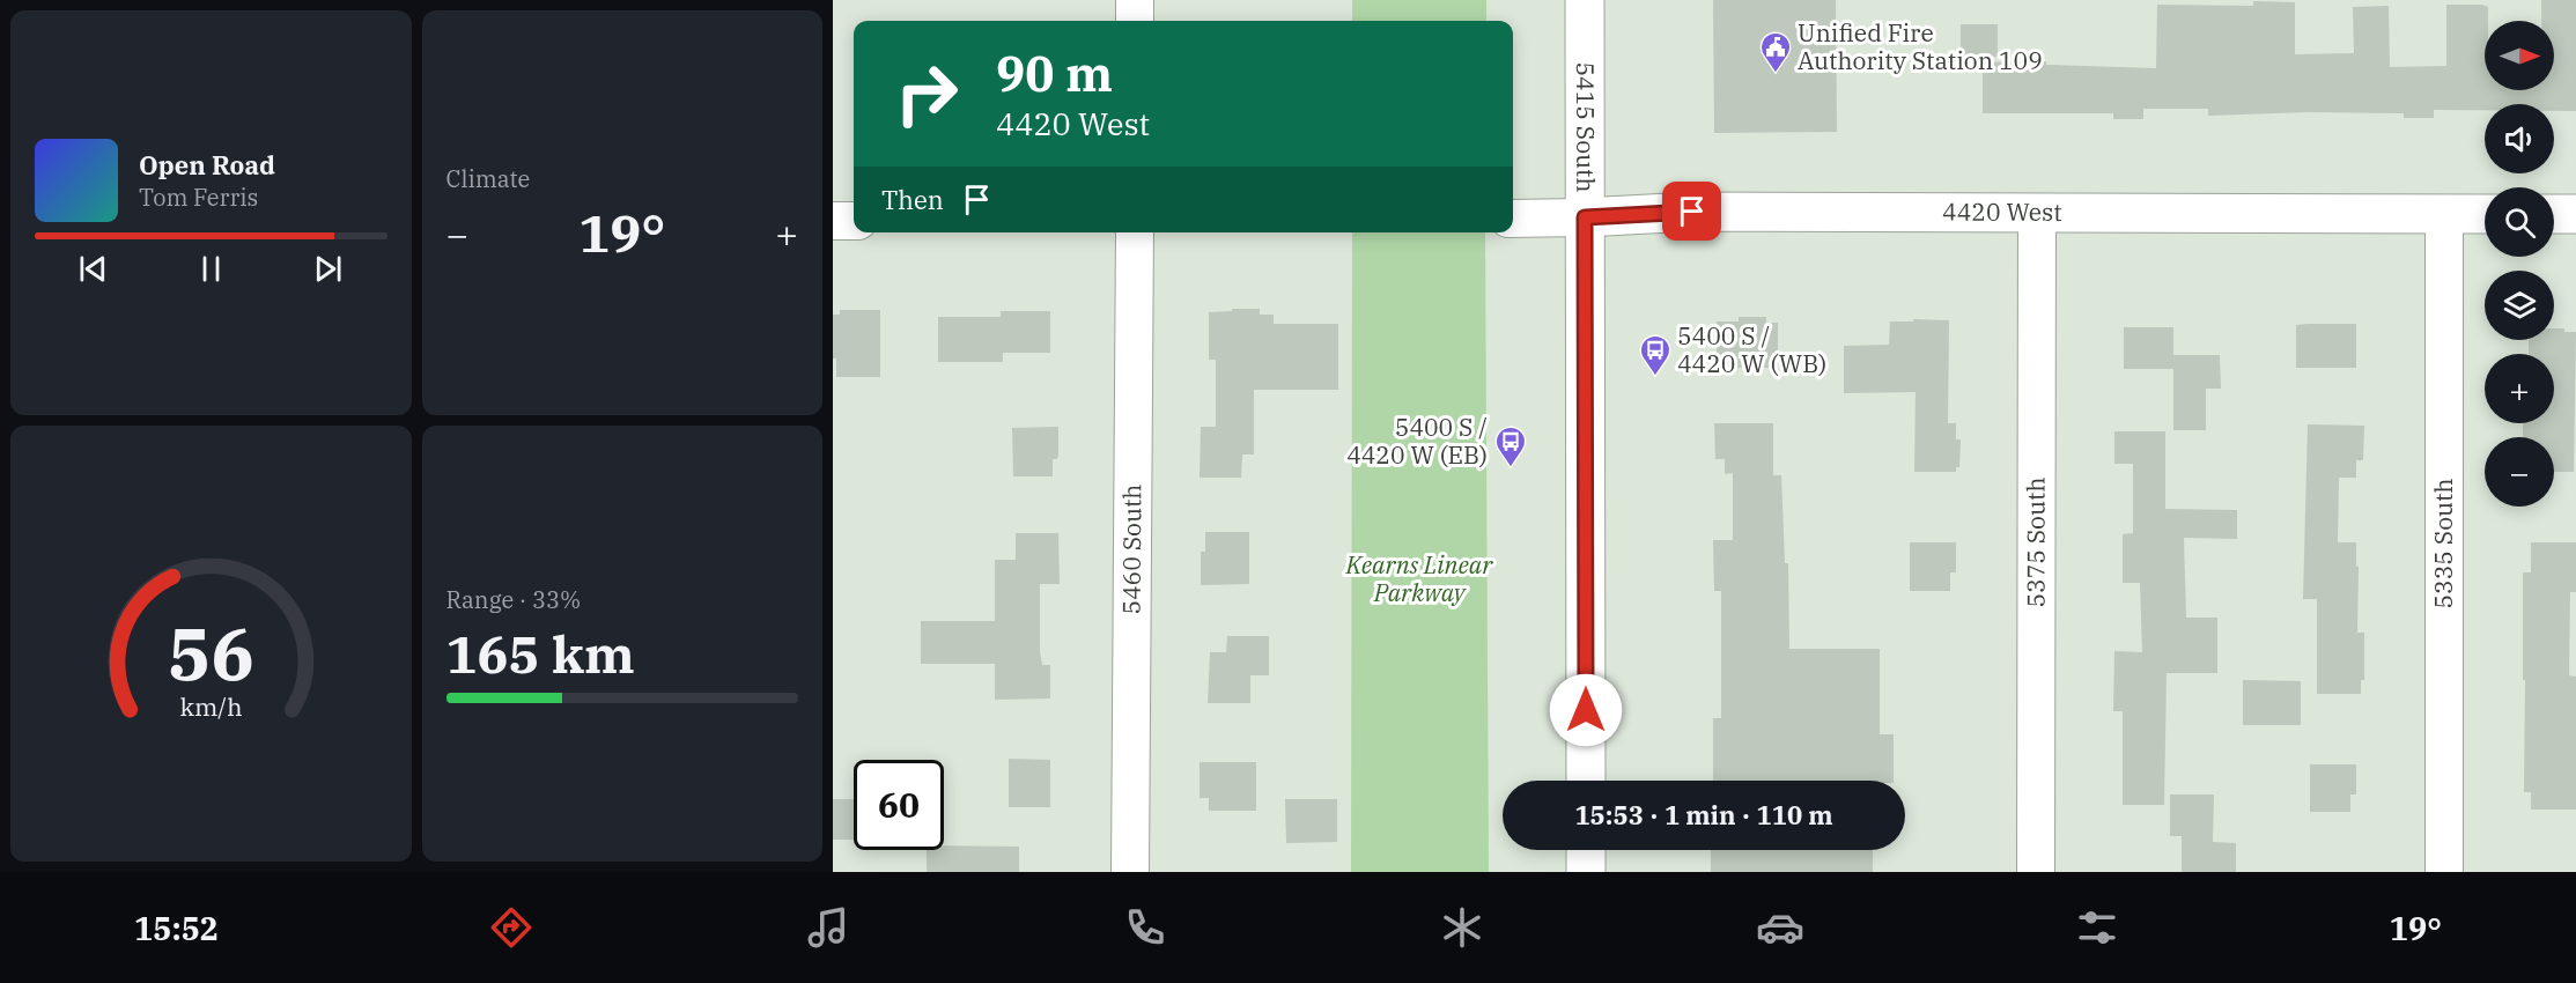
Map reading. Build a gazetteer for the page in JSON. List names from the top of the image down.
{
  "streets": {
    "street": [
      "5415 South",
      "4420 West",
      "5375 South",
      "5335 South",
      "5460 South"
    ]
  },
  "crossings": [
    ["5415 South", "4420 West"],
    ["4420 West", "5375 South"],
    ["4420 West", "5335 South"]
  ],
  "parks": ["Kearns Linear Parkway"],
  "places": {
    "public building": ["Unified Fire Authority Station 109"],
    "bus stop": ["5400 S / 4420 W (WB)", "5400 S / 4420 W (EB)"]
  },
  "north": "right",
  "page": {
    "tile": [
      "Climate",
      ["Range · 33%", "165 km"]
    ],
    "map_buttons": ["+", "−"],
    "turn": ["90 m", "4420 West"],
    "song": ["Open Road", "Tom Ferris"],
    "then": "Then",
    "heat": ["−", "19°", "+"],
    "limit": "60",
    "trip": "15:53 · 1 min · 110 m",
    "tabs": ["15:52", "19°"],
    "gauge": ["56", "km/h"]
  }
}
